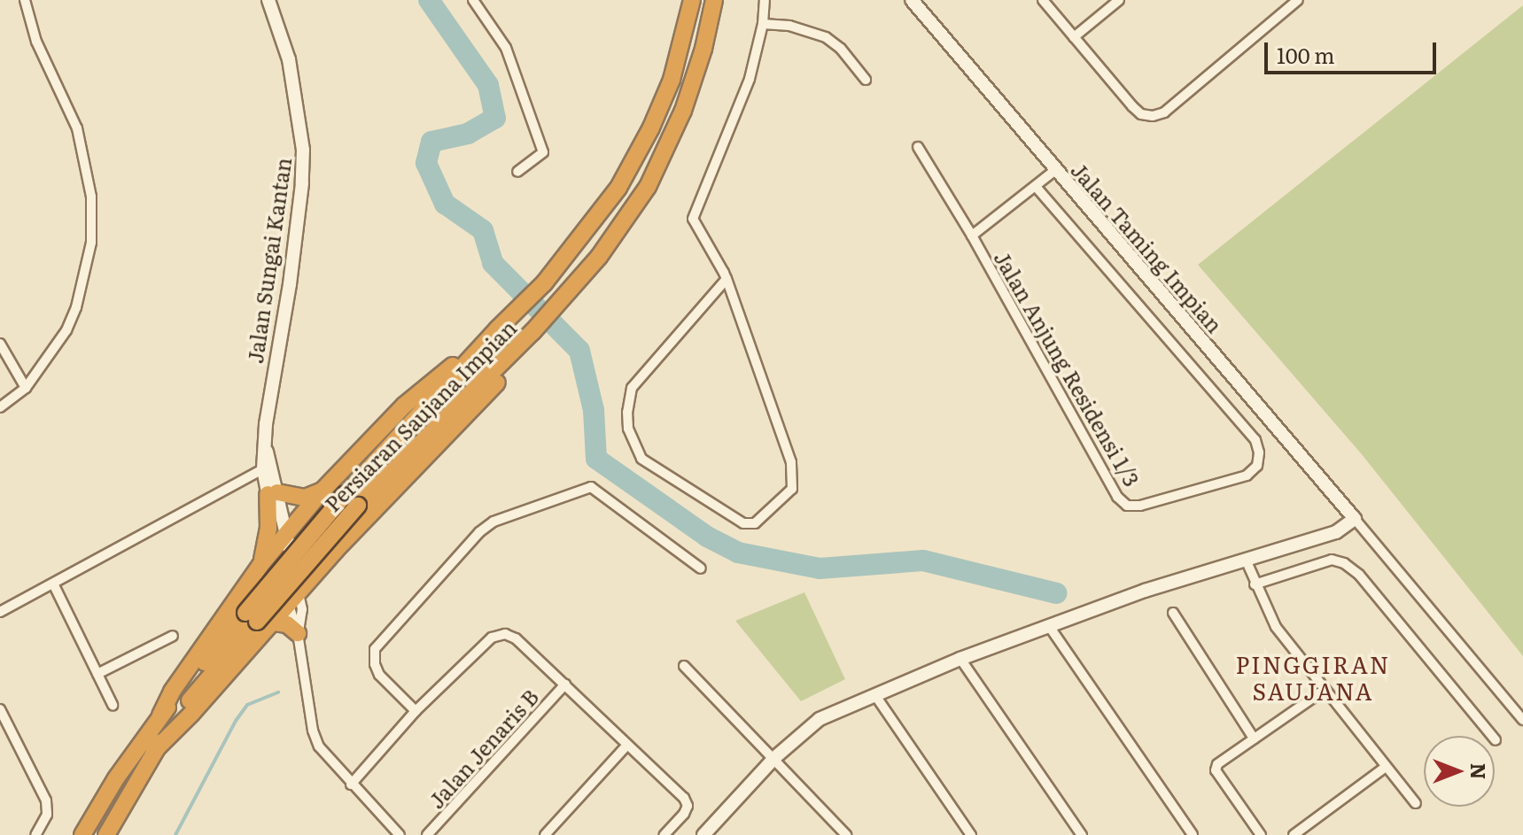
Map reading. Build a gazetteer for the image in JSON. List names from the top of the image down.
{
  "streets": {
    "highway": ["Persiaran Saujana Impian"],
    "street": [
      "Jalan Taming Impian",
      "Jalan Sungai Kantan",
      "Jalan Anjung Residensi 1/3",
      "Jalan Jenaris B"
    ]
  },
  "districts": ["PINGGIRAN SAUJANA"],
  "scale_bar": "100 m",
  "north": "right"
}
